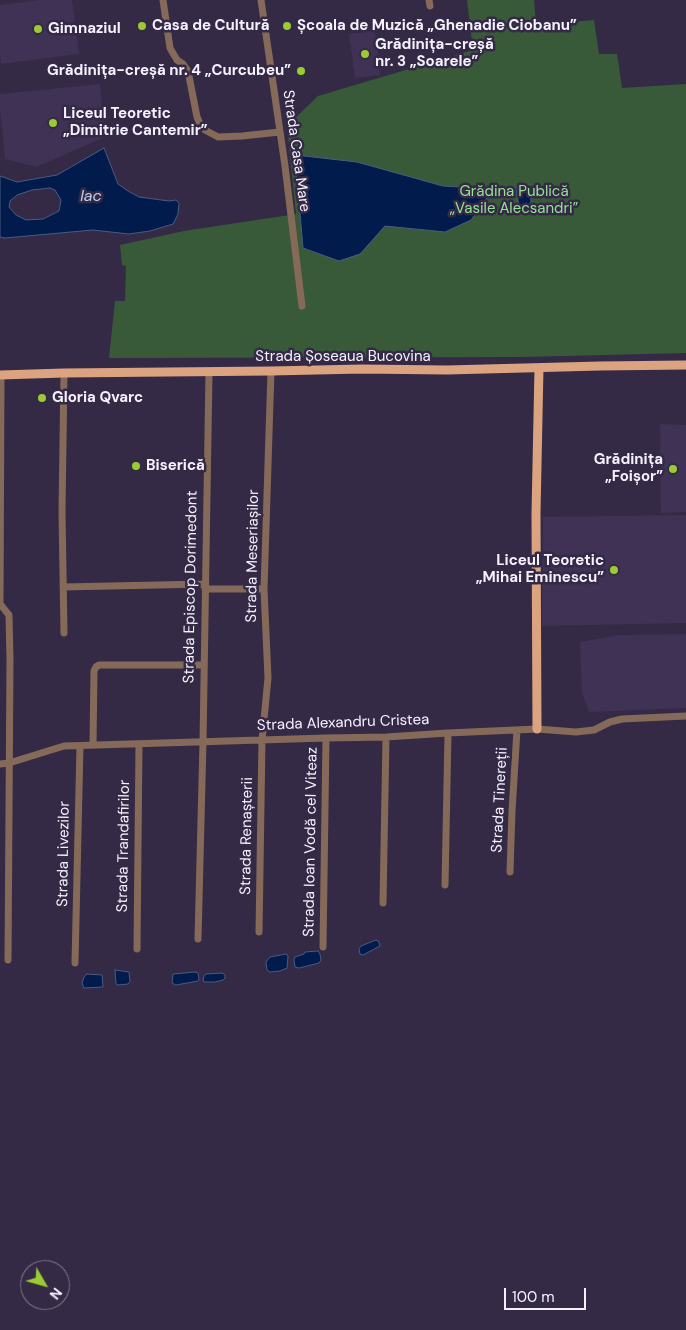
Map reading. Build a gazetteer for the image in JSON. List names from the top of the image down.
{
  "streets": {
    "main road": ["Strada Șoseaua Bucovina"],
    "street": [
      "Strada Casa Mare",
      "Strada Meseriașilor",
      "Strada Episcop Dorimedont",
      "Strada Alexandru Cristea",
      "Strada Tinereții",
      "Strada Renașterii",
      "Strada Ioan Vodă cel Viteaz",
      "Strada Trandafirilor",
      "Strada Livezilor"
    ]
  },
  "crossings": [
    ["Strada Șoseaua Bucovina", "Strada Meseriașilor"],
    ["Strada Șoseaua Bucovina", "Strada Episcop Dorimedont"],
    ["Strada Meseriașilor", "Strada Alexandru Cristea"],
    ["Strada Meseriașilor", "Strada Renașterii"],
    ["Strada Episcop Dorimedont", "Strada Alexandru Cristea"],
    ["Strada Alexandru Cristea", "Strada Tinereții"],
    ["Strada Alexandru Cristea", "Strada Renașterii"],
    ["Strada Alexandru Cristea", "Strada Ioan Vodă cel Viteaz"],
    ["Strada Alexandru Cristea", "Strada Trandafirilor"],
    ["Strada Alexandru Cristea", "Strada Livezilor"]
  ],
  "water": ["lac"],
  "parks": ["Grădina Publică „Vasile Alecsandri”"],
  "places": [
    "Casa de Cultură",
    "Școala de Muzică „Ghenadie Ciobanu”",
    "Gimnaziul",
    "Grădinița-creșă nr. 3 „Soarele”",
    "Grădinița-creșă nr. 4 „Curcubeu”",
    "Liceul Teoretic „Dimitrie Cantemir”",
    "Gloria Qvarc",
    "Biserică",
    "Grădinița „Foișor”",
    "Liceul Teoretic „Mihai Eminescu”"
  ],
  "scale_bar": "100 m",
  "north": "bottom right"
}
